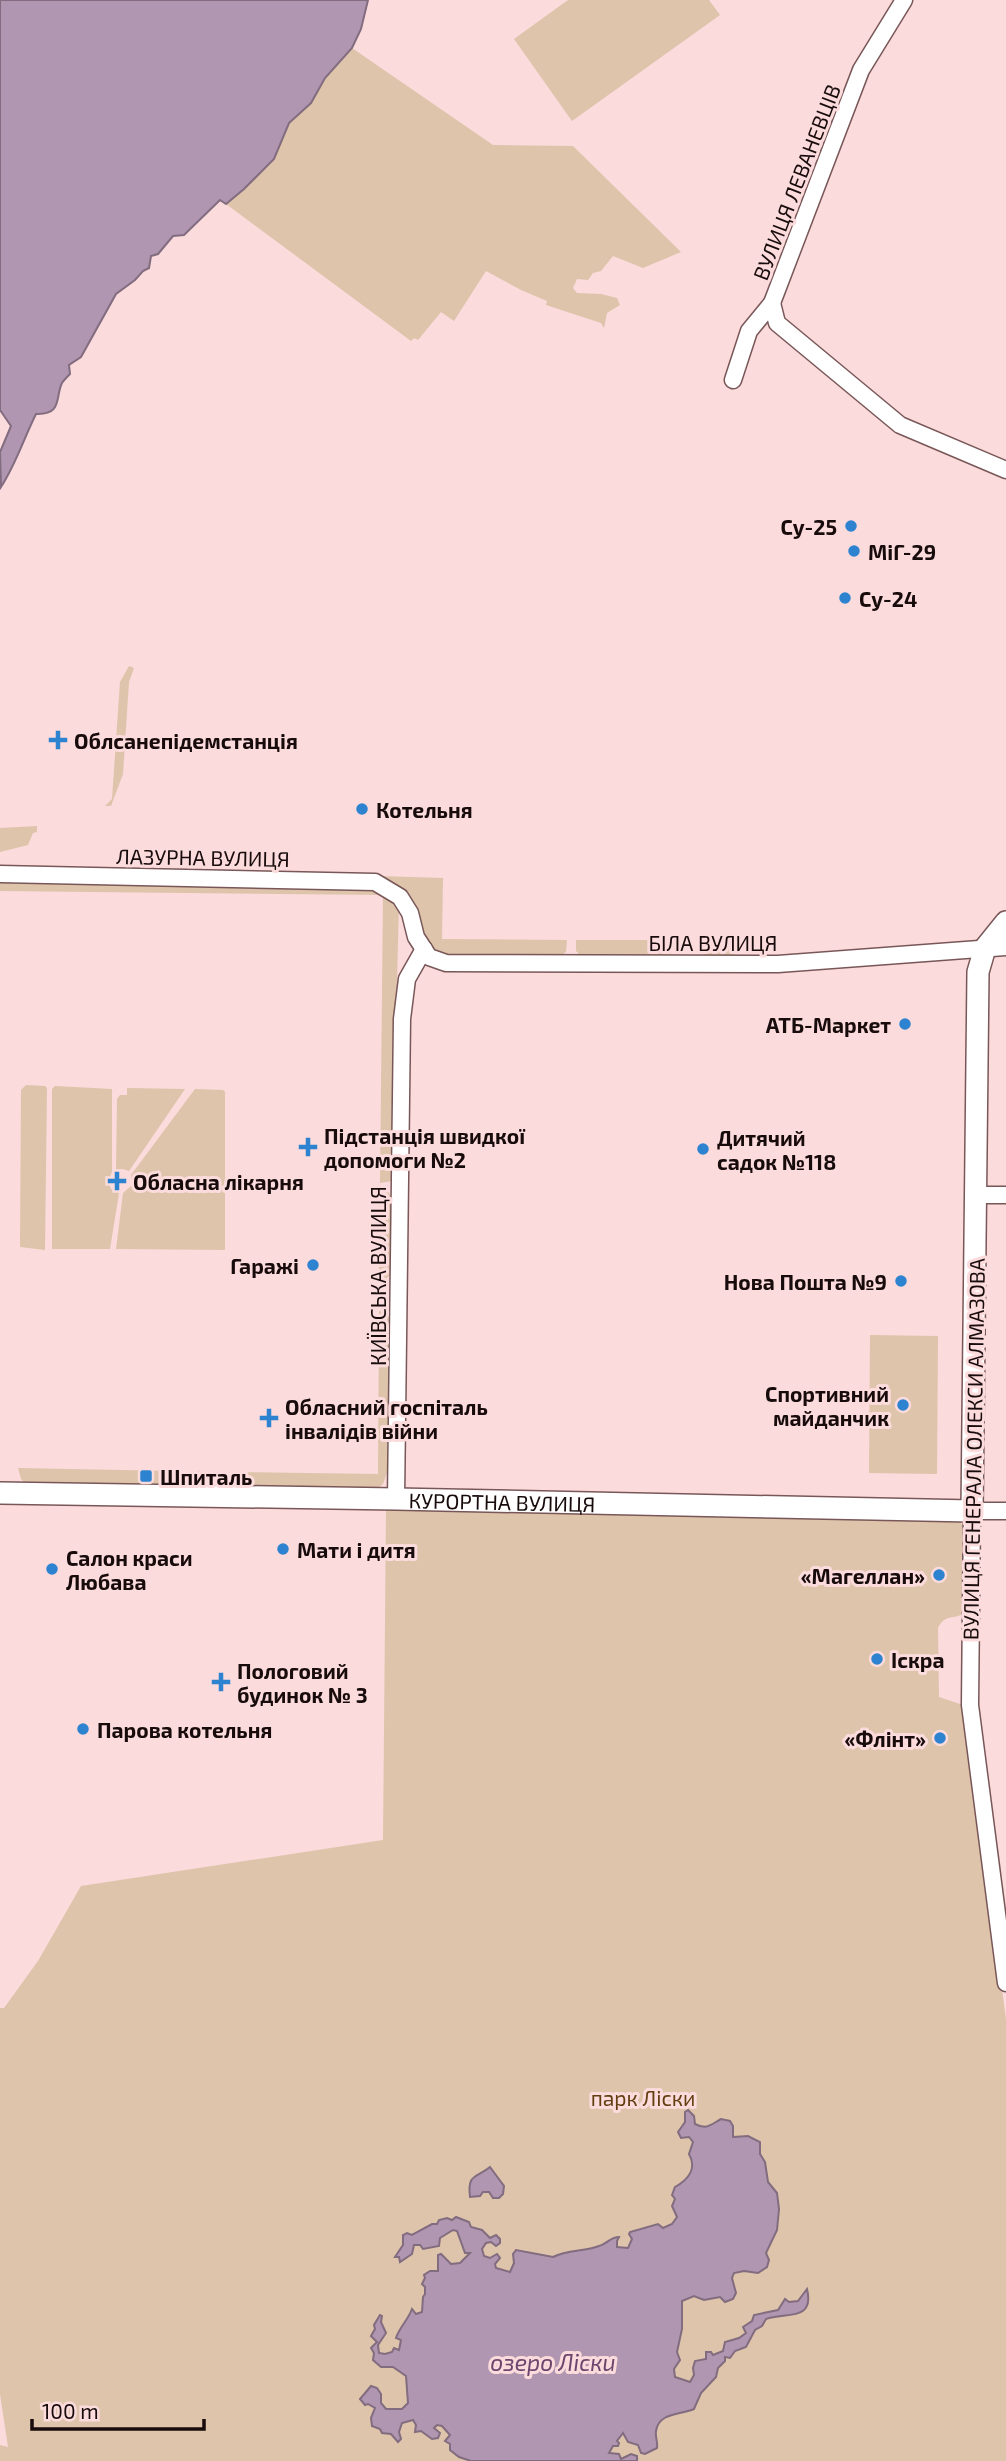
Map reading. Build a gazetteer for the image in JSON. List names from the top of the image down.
{
  "streets": {
    "main road": ["ВУЛИЦЯ ГЕНЕРАЛА ОЛЕКСИ АЛМАЗОВА", "КУРОРТНА ВУЛИЦЯ"],
    "street": [
      "ВУЛИЦЯ ЛЕВАНЕВЦІВ",
      "ЛАЗУРНА ВУЛИЦЯ",
      "БІЛА ВУЛИЦЯ",
      "КИЇВСЬКА ВУЛИЦЯ"
    ]
  },
  "crossings": [
    ["ЛАЗУРНА ВУЛИЦЯ", "БІЛА ВУЛИЦЯ"],
    ["ЛАЗУРНА ВУЛИЦЯ", "КИЇВСЬКА ВУЛИЦЯ"],
    ["БІЛА ВУЛИЦЯ", "КИЇВСЬКА ВУЛИЦЯ"],
    ["БІЛА ВУЛИЦЯ", "ВУЛИЦЯ ГЕНЕРАЛА ОЛЕКСИ АЛМАЗОВА"],
    ["КИЇВСЬКА ВУЛИЦЯ", "КУРОРТНА ВУЛИЦЯ"],
    ["ВУЛИЦЯ ГЕНЕРАЛА ОЛЕКСИ АЛМАЗОВА", "КУРОРТНА ВУЛИЦЯ"]
  ],
  "water": ["озеро Ліски"],
  "parks": ["парк Ліски"],
  "places": {
    "other": [
      "Су-25",
      "МіГ-29",
      "Су-24",
      "Котельня",
      "АТБ-Маркет",
      "Дитячий садок №118",
      "Гаражі",
      "Нова Пошта №9",
      "Спортивний майданчик",
      "Мати і дитя",
      "Салон краси Любава",
      "«Магеллан»",
      "Іскра",
      "Парова котельня",
      "«Флінт»"
    ],
    "health": [
      "Облсанепідемстанція",
      "Підстанція швидкої допомоги №2",
      "Обласна лікарня",
      "Обласний госпіталь інвалідів війни",
      "Пологовий будинок № 3"
    ],
    "transit": ["Шпиталь"]
  },
  "scale_bar": "100 m"
}
